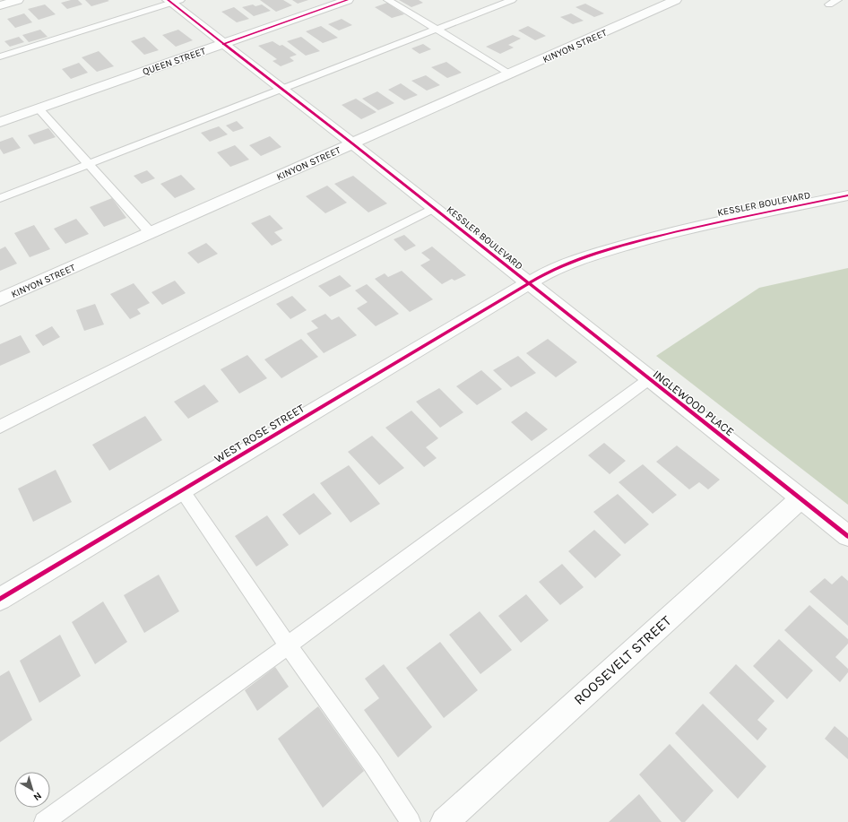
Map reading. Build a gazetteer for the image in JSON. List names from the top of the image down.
{
  "streets": {
    "street": [
      "KINYON STREET",
      "QUEEN STREET",
      "KESSLER BOULEVARD",
      "INGLEWOOD PLACE",
      "WEST ROSE STREET",
      "ROOSEVELT STREET"
    ]
  },
  "crossings": [
    ["KINYON STREET", "KESSLER BOULEVARD"],
    ["QUEEN STREET", "KESSLER BOULEVARD"],
    ["KESSLER BOULEVARD", "INGLEWOOD PLACE"],
    ["KESSLER BOULEVARD", "WEST ROSE STREET"],
    ["INGLEWOOD PLACE", "WEST ROSE STREET"],
    ["INGLEWOOD PLACE", "ROOSEVELT STREET"]
  ],
  "north": "bottom right"
}
